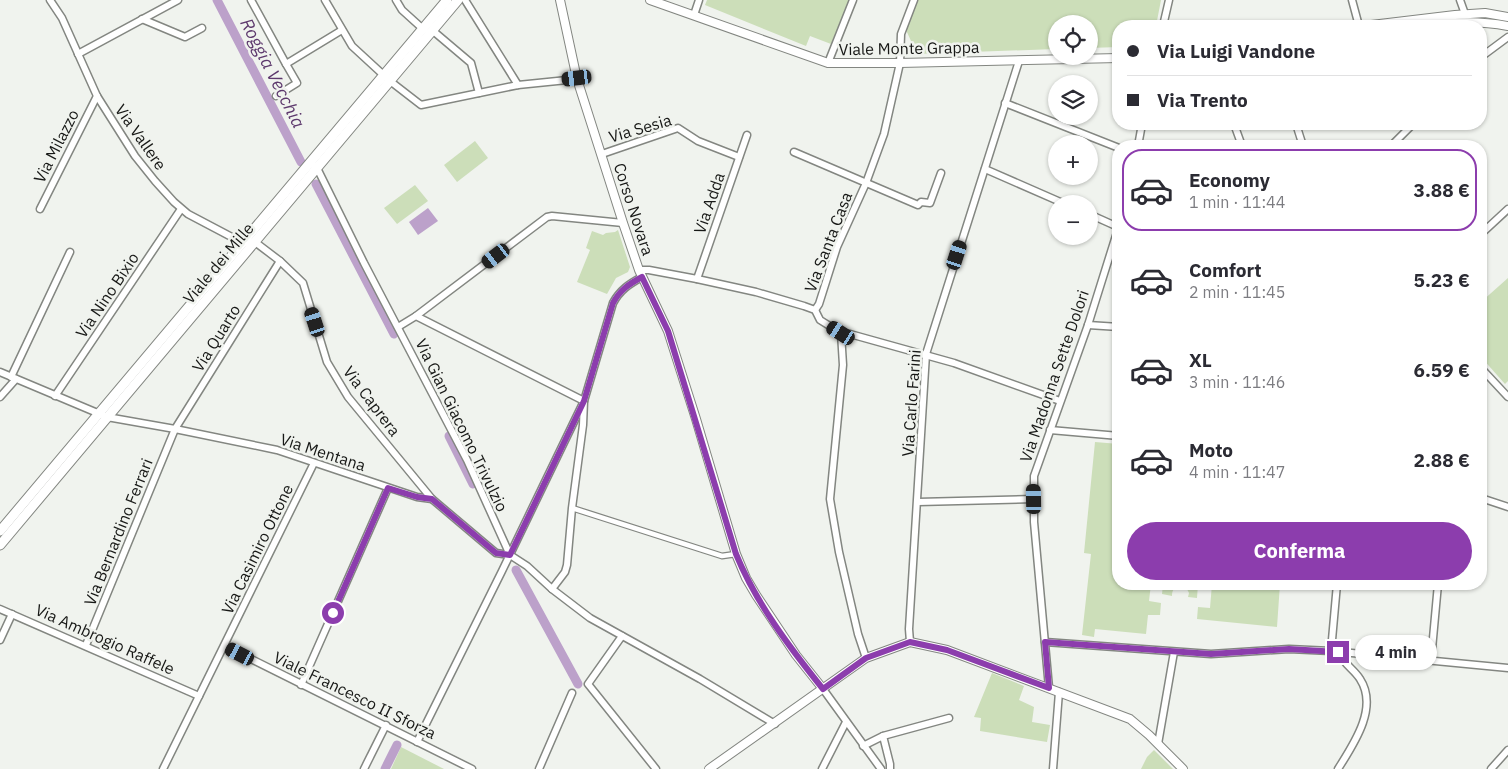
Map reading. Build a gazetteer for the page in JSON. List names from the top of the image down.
{
  "streets": {
    "main road": ["Viale dei Mille"],
    "street": [
      "Viale Monte Grappa",
      "Via Sesia",
      "Via Vallere",
      "Via Milazzo",
      "Via Adda",
      "Corso Novara",
      "Via Santa Casa",
      "Via Nino Bixio",
      "Via Quarto",
      "Via Madonna Sette Dolori",
      "Via Caprera",
      "Via Carlo Farini",
      "Via Gian Giacomo Trivulzio",
      "Via Mentana",
      "Via Bernardino Ferrari",
      "Via Casimiro Ottone",
      "Via Ambrogio Raffele",
      "Viale Francesco II Sforza"
    ]
  },
  "crossings": [
    ["Viale Monte Grappa", "Via Santa Casa"],
    ["Viale Monte Grappa", "Via Carlo Farini"],
    ["Via Sesia", "Via Adda"],
    ["Via Sesia", "Corso Novara"],
    ["Via Vallere", "Via Milazzo"],
    ["Via Vallere", "Viale dei Mille"],
    ["Via Vallere", "Via Nino Bixio"],
    ["Viale dei Mille", "Via Caprera"],
    ["Viale dei Mille", "Via Gian Giacomo Trivulzio"],
    ["Viale dei Mille", "Via Mentana"],
    ["Via Nino Bixio", "Via Mentana"],
    ["Via Quarto", "Via Caprera"],
    ["Via Quarto", "Via Mentana"],
    ["Via Quarto", "Via Bernardino Ferrari"],
    ["Via Caprera", "Via Mentana"],
    ["Via Gian Giacomo Trivulzio", "Via Mentana"],
    ["Via Mentana", "Via Bernardino Ferrari"],
    ["Via Mentana", "Via Casimiro Ottone"],
    ["Via Bernardino Ferrari", "Via Ambrogio Raffele"],
    ["Via Casimiro Ottone", "Via Ambrogio Raffele"],
    ["Via Casimiro Ottone", "Viale Francesco II Sforza"]
  ],
  "water": ["Roggia Vecchia"],
  "page": {
    "map_buttons": ["+", "−"],
    "banner": ["Via Luigi Vandone", "Via Trento"],
    "list": [
      {
        "name": "Economy",
        "note": "1 min · 11:44",
        "value": "3.88 €"
      },
      {
        "name": "Comfort",
        "note": "2 min · 11:45",
        "value": "5.23 €"
      },
      {
        "name": "XL",
        "note": "3 min · 11:46",
        "value": "6.59 €"
      },
      {
        "name": "Moto",
        "note": "4 min · 11:47",
        "value": "2.88 €"
      }
    ],
    "buttons": "Conferma",
    "bubble": "4 min"
  }
}
